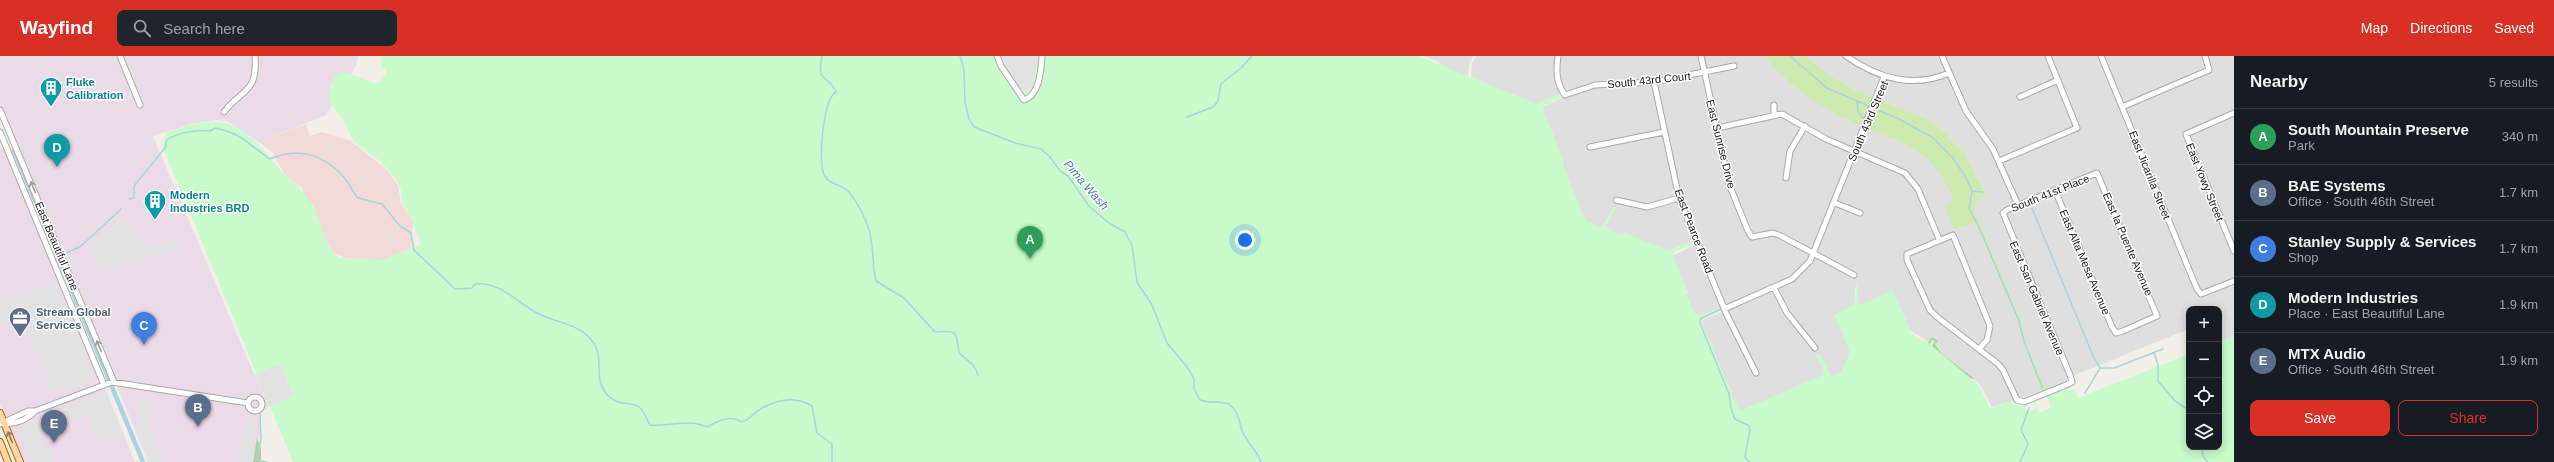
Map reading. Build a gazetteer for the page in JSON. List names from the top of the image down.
{
  "streets": {
    "street": [
      "South 43rd Court",
      "South 43rd Street",
      "East Sunrise Drive",
      "East Jicarilla Street",
      "East Yowy Street",
      "South 41st Place",
      "East Pearce Road",
      "East la Puente Avenue",
      "East Beautiful Lane",
      "East Alta Mesa Avenue",
      "East San Gabriel Avenue"
    ]
  },
  "crossings": [
    ["South 43rd Court", "East Sunrise Drive"],
    ["South 43rd Court", "East Pearce Road"],
    ["South 43rd Street", "East Sunrise Drive"],
    ["South 43rd Street", "East Pearce Road"],
    ["South 41st Place", "East la Puente Avenue"],
    ["South 41st Place", "East Alta Mesa Avenue"],
    ["South 41st Place", "East San Gabriel Avenue"],
    ["East la Puente Avenue", "East Alta Mesa Avenue"]
  ],
  "water": ["Pima Wash"],
  "places": {
    "building": ["Fluke Calibration", "Modern Industries BRD"],
    "office": ["Stream Global Services"]
  },
  "page": {
    "header": "Wayfind",
    "search": "Search here",
    "nav": ["Map", "Directions", "Saved"],
    "heading": ["Nearby", "5 results"],
    "list": [
      {
        "mark": "A",
        "name": "South Mountain Preserve",
        "note": "Park",
        "value": "340 m"
      },
      {
        "mark": "B",
        "name": "BAE Systems",
        "note": "Office · South 46th Street",
        "value": "1.7 km"
      },
      {
        "mark": "C",
        "name": "Stanley Supply & Services",
        "note": "Shop",
        "value": "1.7 km"
      },
      {
        "mark": "D",
        "name": "Modern Industries",
        "note": "Place · East Beautiful Lane",
        "value": "1.9 km"
      },
      {
        "mark": "E",
        "name": "MTX Audio",
        "note": "Office · South 46th Street",
        "value": "1.9 km"
      }
    ],
    "pins": [
      "D",
      "A",
      "C",
      "B",
      "E"
    ],
    "map_buttons": ["+", "−"],
    "buttons": ["Save", "Share"]
  }
}
